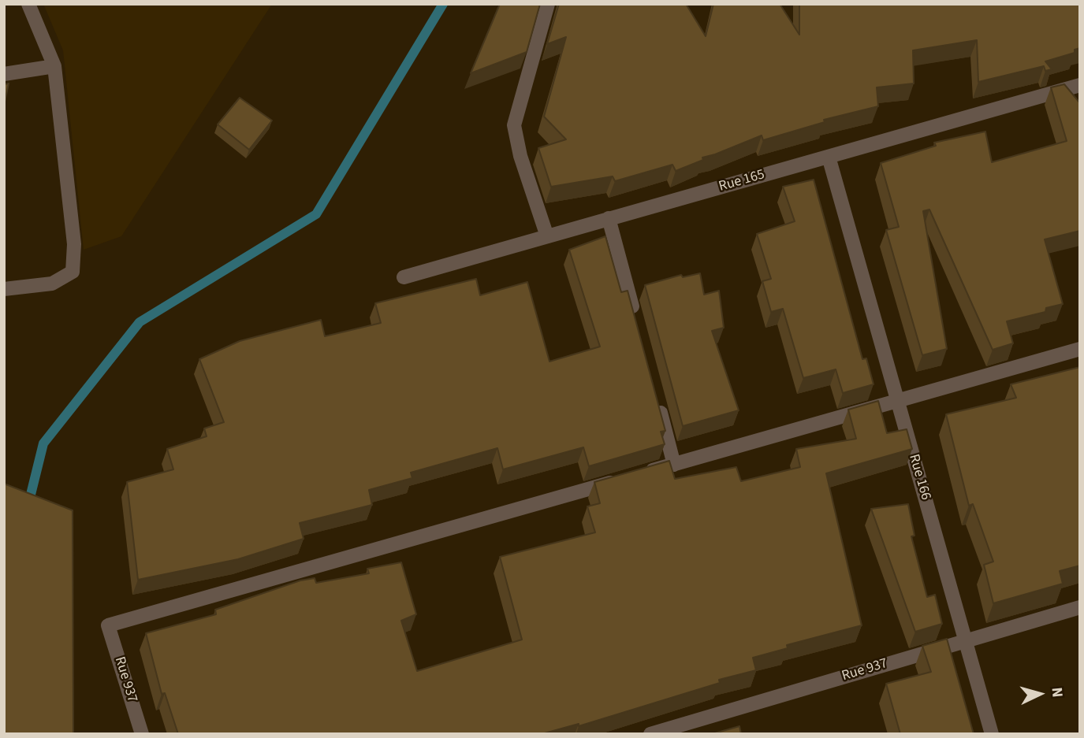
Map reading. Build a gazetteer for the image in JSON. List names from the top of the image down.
{
  "streets": {
    "street": ["Rue 165", "Rue 166", "Rue 937"]
  },
  "crossings": [
    ["Rue 165", "Rue 166"],
    ["Rue 166", "Rue 937"]
  ],
  "north": "right"
}
